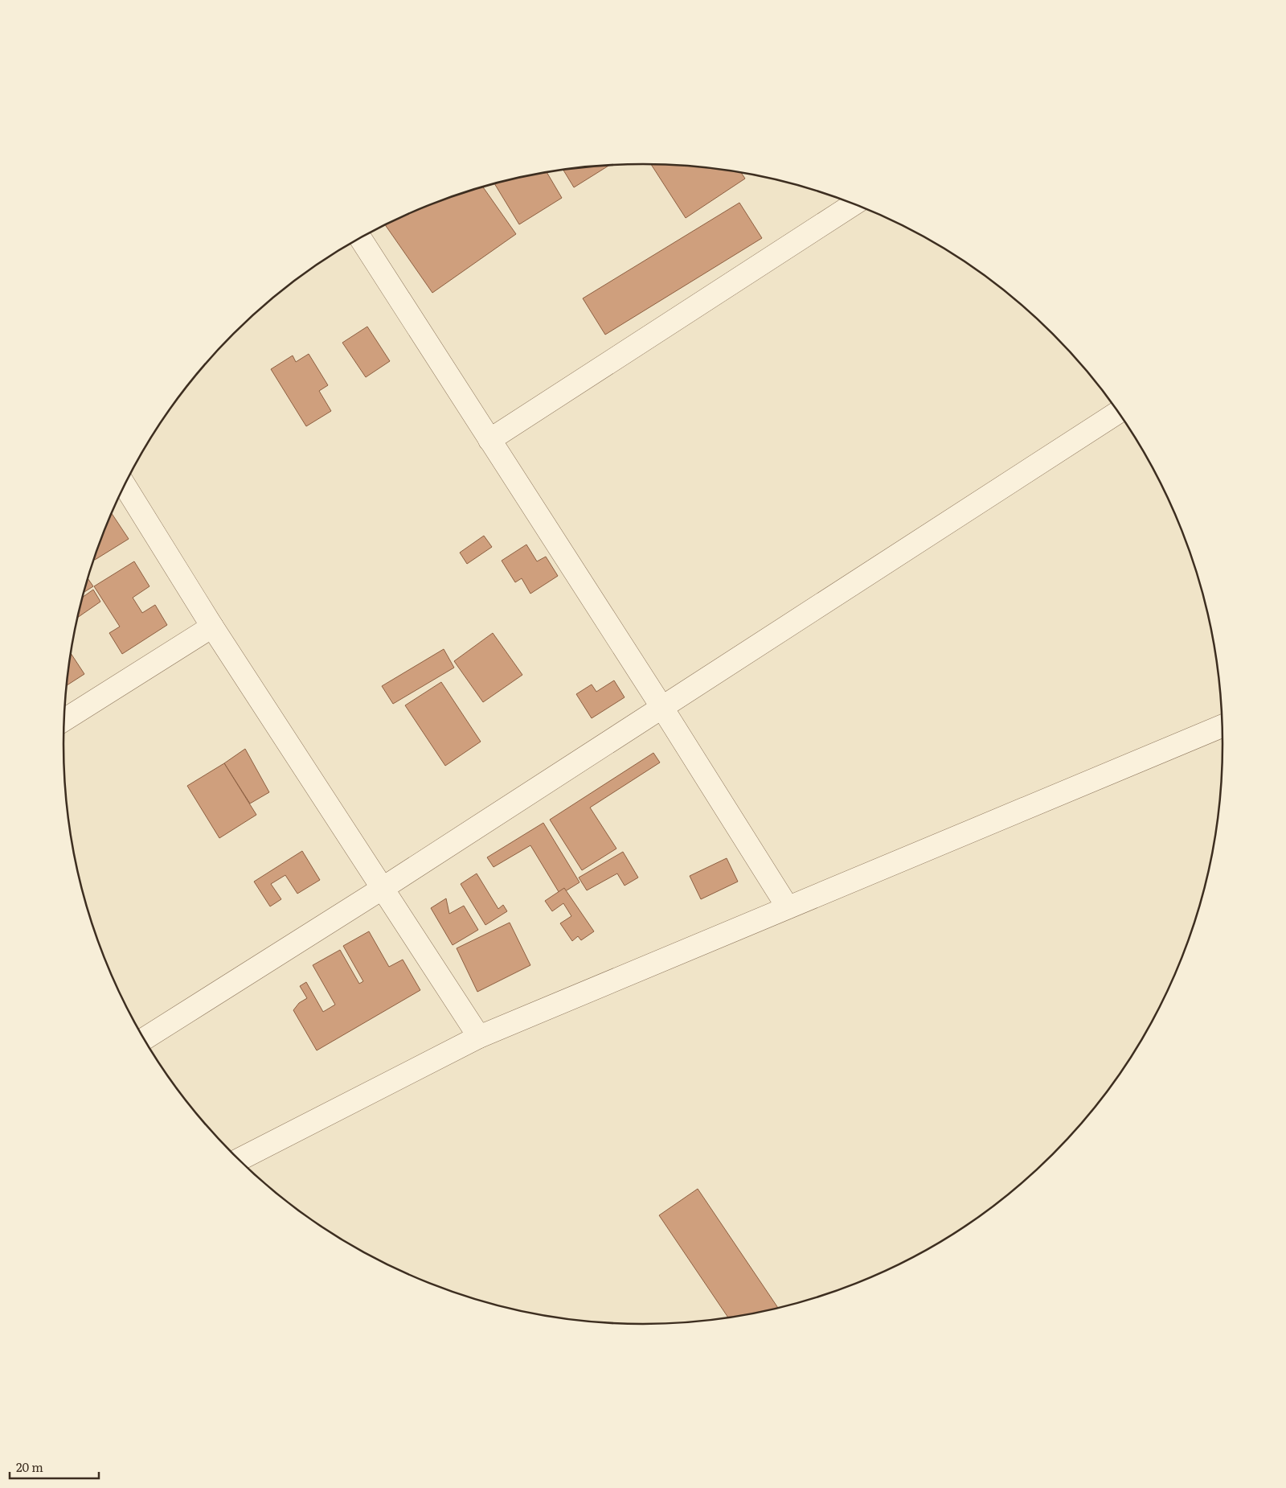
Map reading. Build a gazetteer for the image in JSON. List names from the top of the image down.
{
  "scale_bar": "20 m"
}
